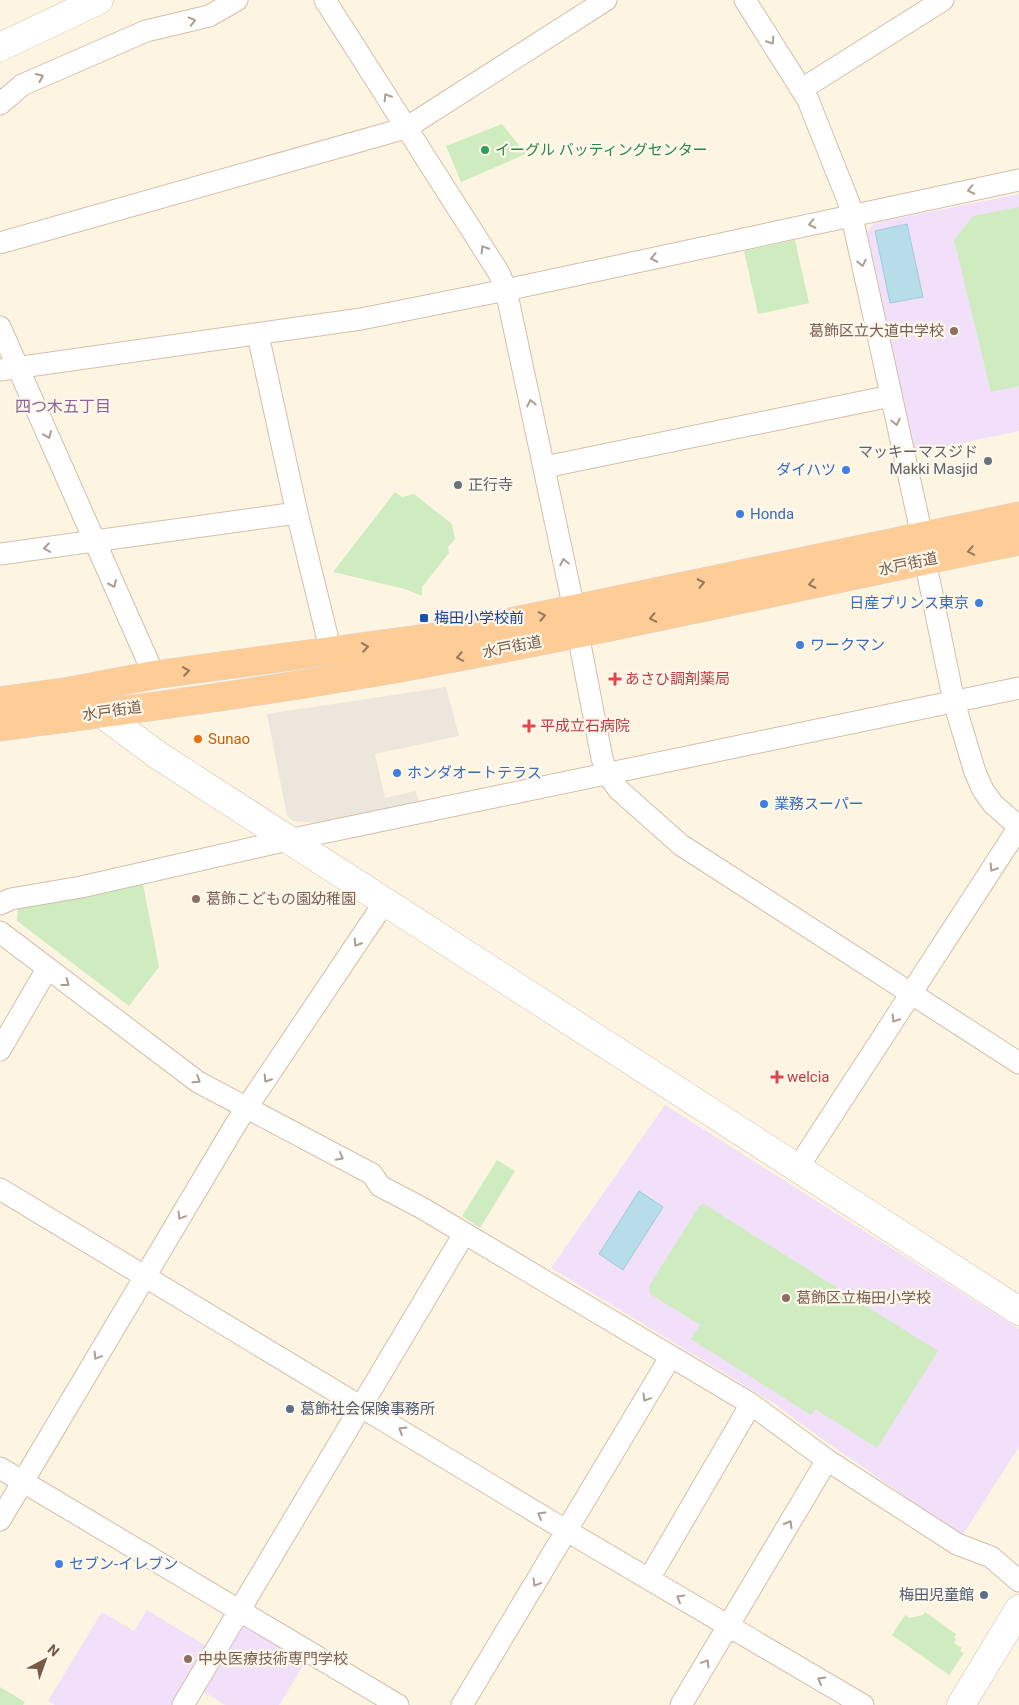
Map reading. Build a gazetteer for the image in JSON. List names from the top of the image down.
{
  "streets": {
    "highway": ["水戸街道"]
  },
  "districts": ["四つ木五丁目"],
  "places": {
    "other": [
      "イーグル バッティングセンター",
      "葛飾区立大道中学校",
      "マッキーマスジド Makki Masjid",
      "ダイハツ",
      "正行寺",
      "Honda",
      "日産プリンス東京",
      "ワークマン",
      "Sunao",
      "ホンダオートテラス",
      "業務スーパー",
      "葛飾こどもの園幼稚園",
      "葛飾区立梅田小学校",
      "葛飾社会保険事務所",
      "セブン-イレブン",
      "梅田児童館",
      "中央医療技術専門学校"
    ],
    "transit": ["梅田小学校前"],
    "health": ["あさひ調剤薬局", "平成立石病院", "welcia"]
  },
  "north": "top right"
}
